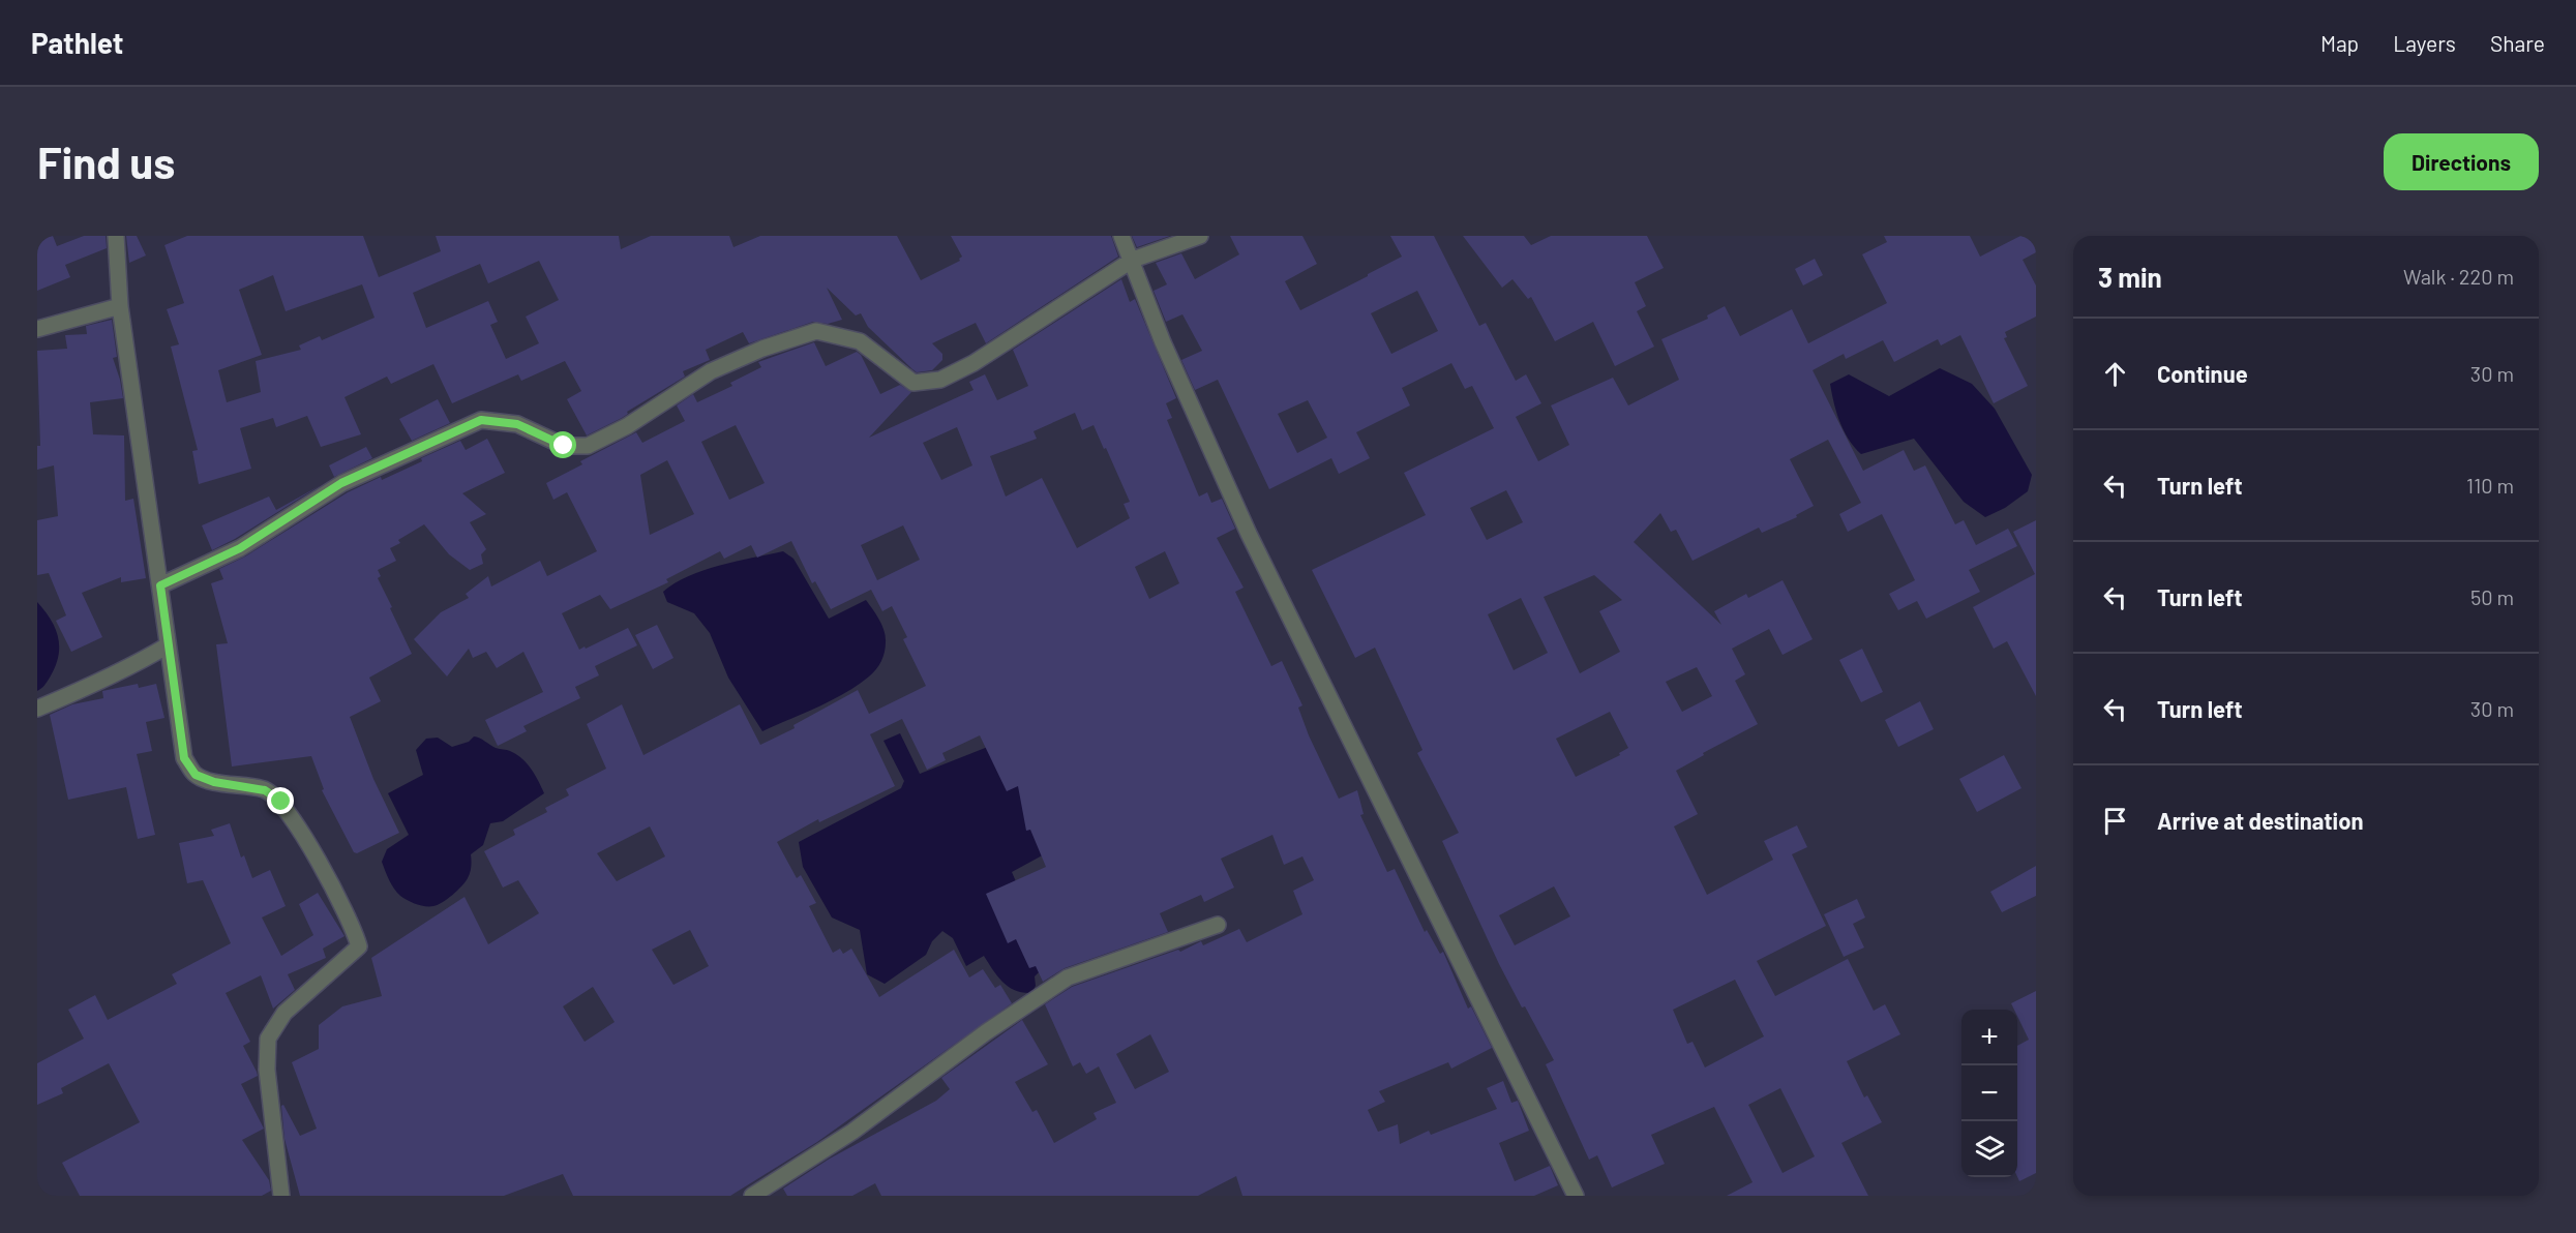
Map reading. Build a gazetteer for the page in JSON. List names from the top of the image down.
{
  "page": {
    "header": "Pathlet",
    "nav": ["Map", "Layers", "Share"],
    "buttons": "Directions",
    "title": "Find us",
    "heading": ["3 min", "Walk · 220 m"],
    "list": [
      ["Continue", "30 m"],
      ["Turn left", "110 m"],
      ["Turn left", "50 m"],
      ["Turn left", "30 m"],
      "Arrive at destination"
    ],
    "map_buttons": ["+", "−"]
  }
}
